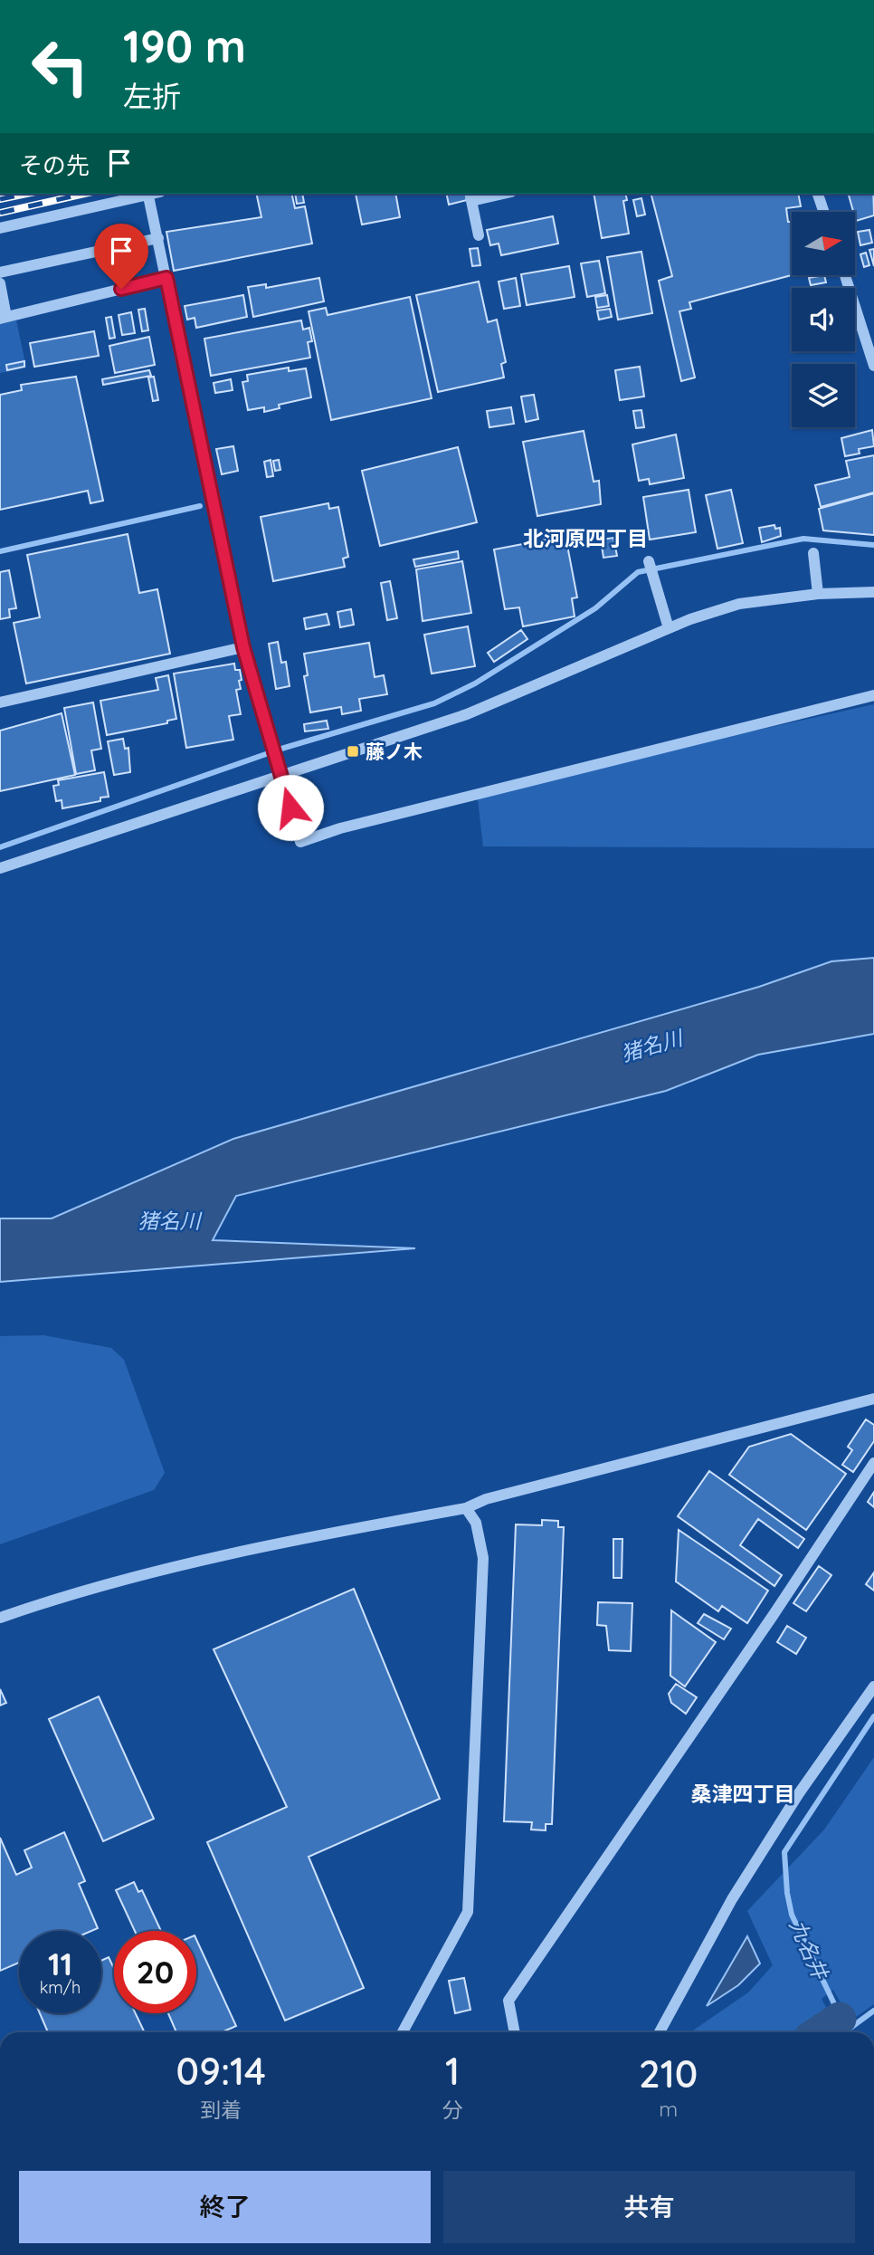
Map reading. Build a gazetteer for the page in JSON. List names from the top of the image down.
{
  "districts": ["北河原四丁目", "桑津四丁目"],
  "water": ["猪名川", "九名井"],
  "places": {
    "transit": ["藤ノ木"]
  },
  "north": "right",
  "page": {
    "turn": ["190 m", "左折"],
    "then": "その先",
    "speed": "11 km/h",
    "limit": "20",
    "eta": [
      "09:14",
      "到着",
      "1",
      "分",
      "210",
      "m"
    ],
    "buttons": ["終了", "共有"]
  }
}
